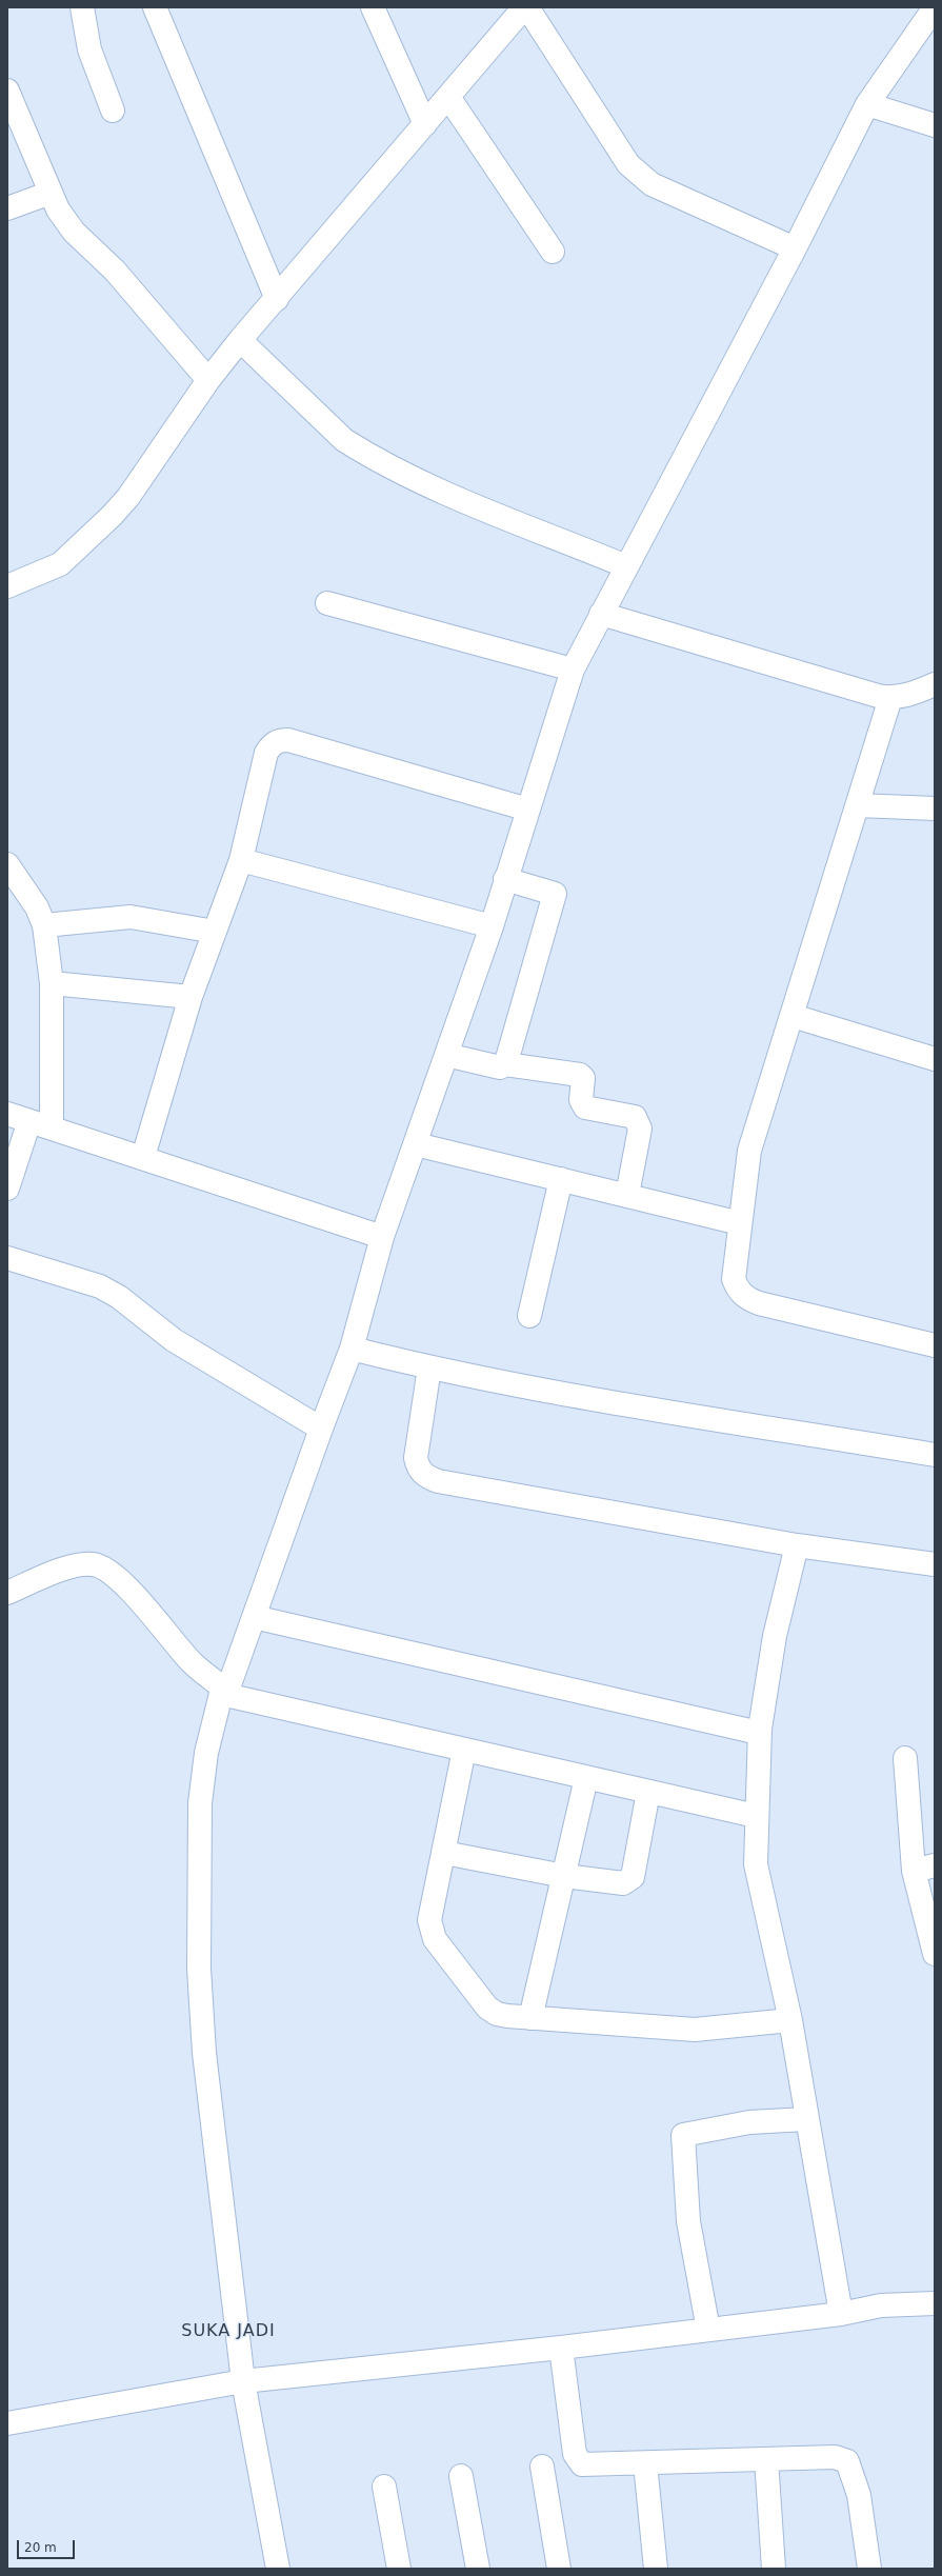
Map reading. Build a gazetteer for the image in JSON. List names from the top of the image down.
{
  "districts": ["SUKA JADI"],
  "scale_bar": "20 m"
}
